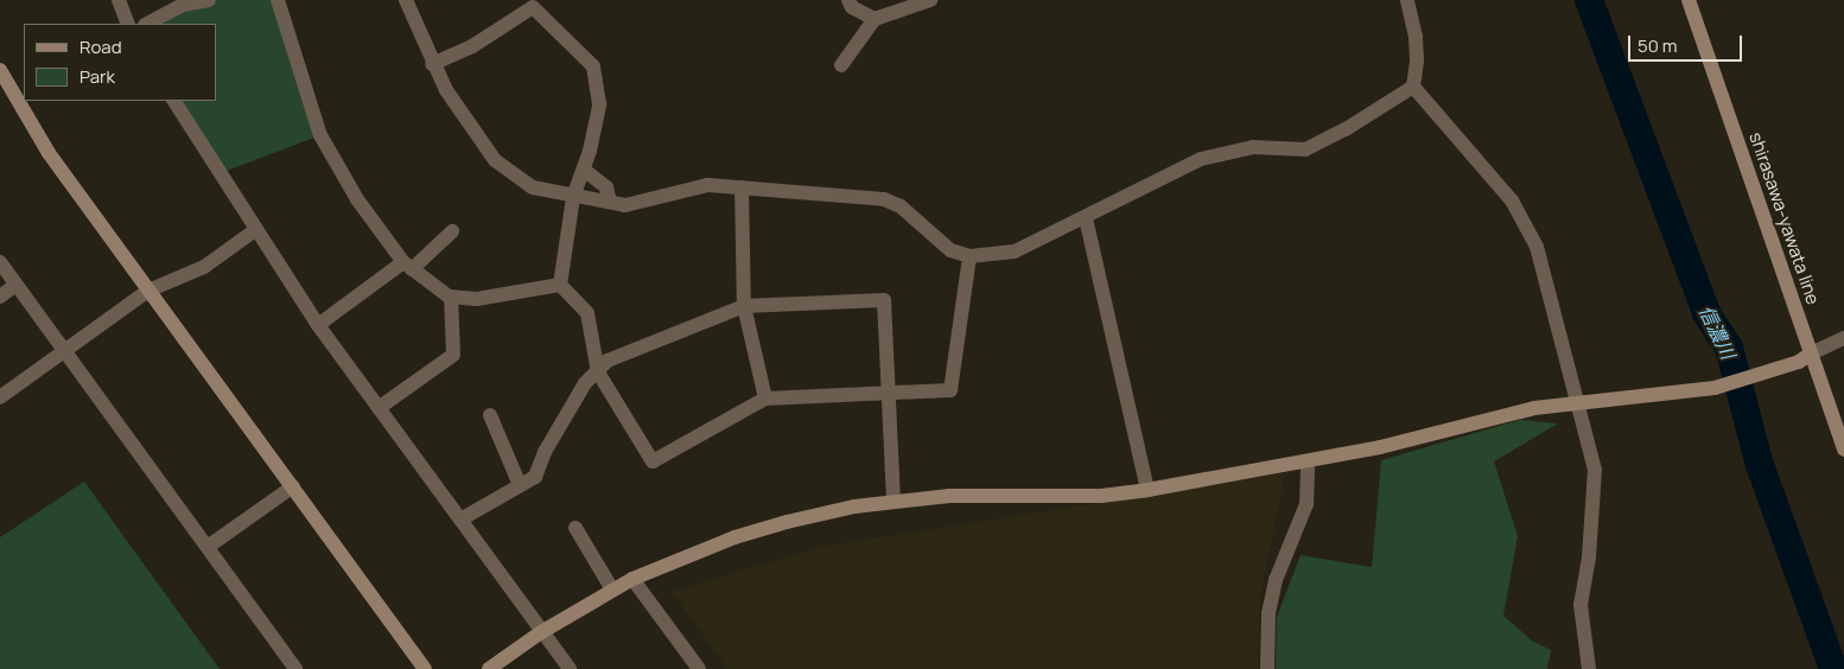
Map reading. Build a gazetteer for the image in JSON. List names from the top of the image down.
{
  "streets": {
    "street": ["shirasawa-yawata line"]
  },
  "water": ["信濃川"],
  "legend": ["Road", "Park"],
  "scale_bar": "50 m"
}
